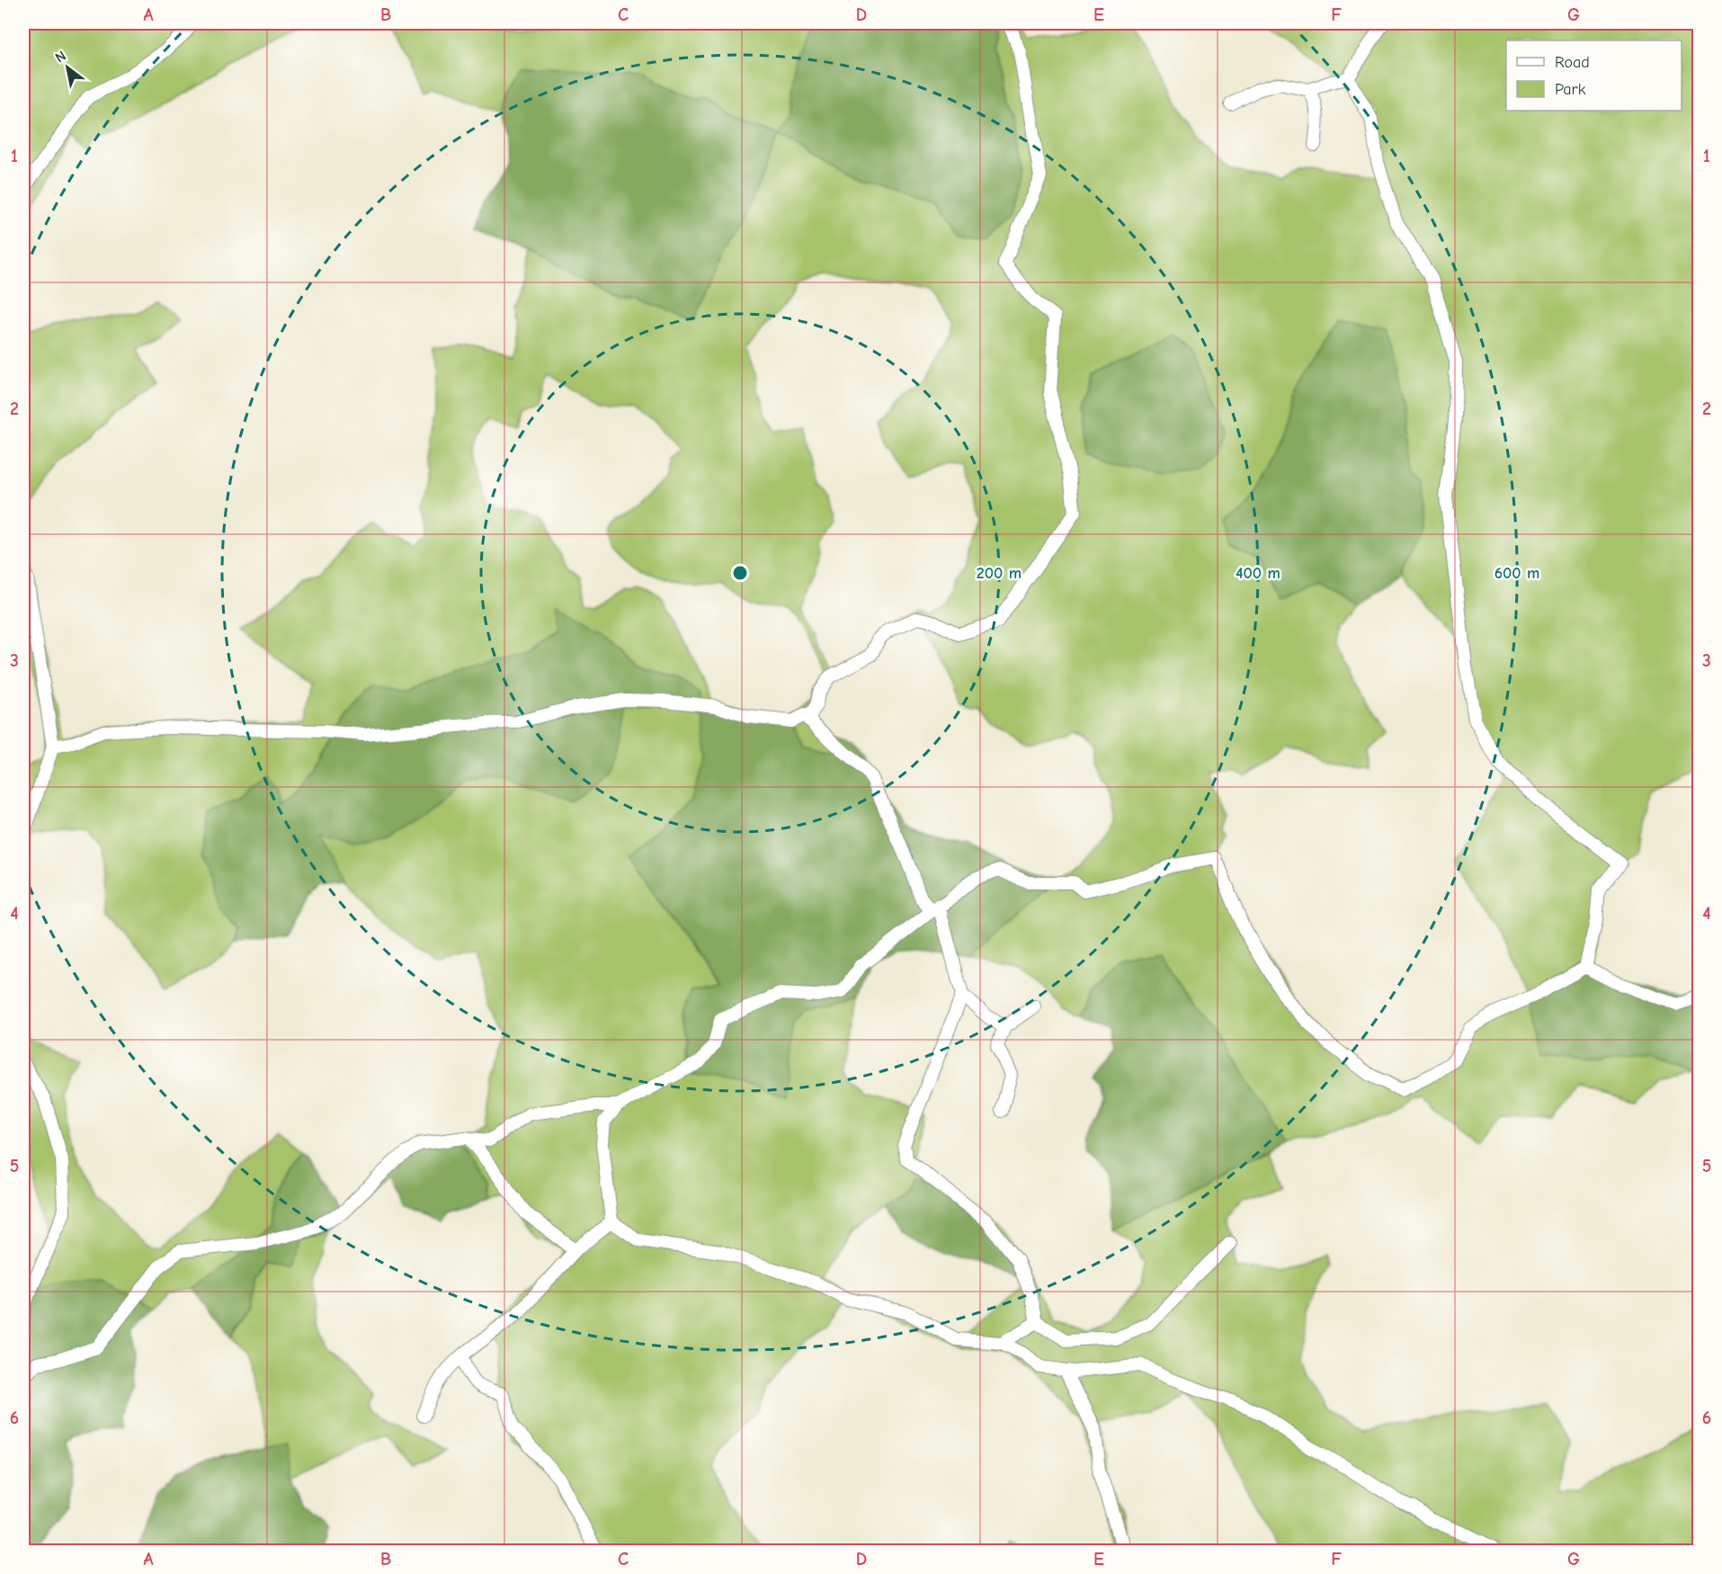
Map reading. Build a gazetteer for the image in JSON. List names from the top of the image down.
{
  "legend": ["Road", "Park"],
  "north": "top left",
  "grid": {
    "columns": [
      "A",
      "B",
      "C",
      "D",
      "E",
      "F",
      "G"
    ],
    "rows": [
      "1",
      "2",
      "3",
      "4",
      "5",
      "6"
    ]
  },
  "rings": ["200 m", "400 m", "600 m"]
}
